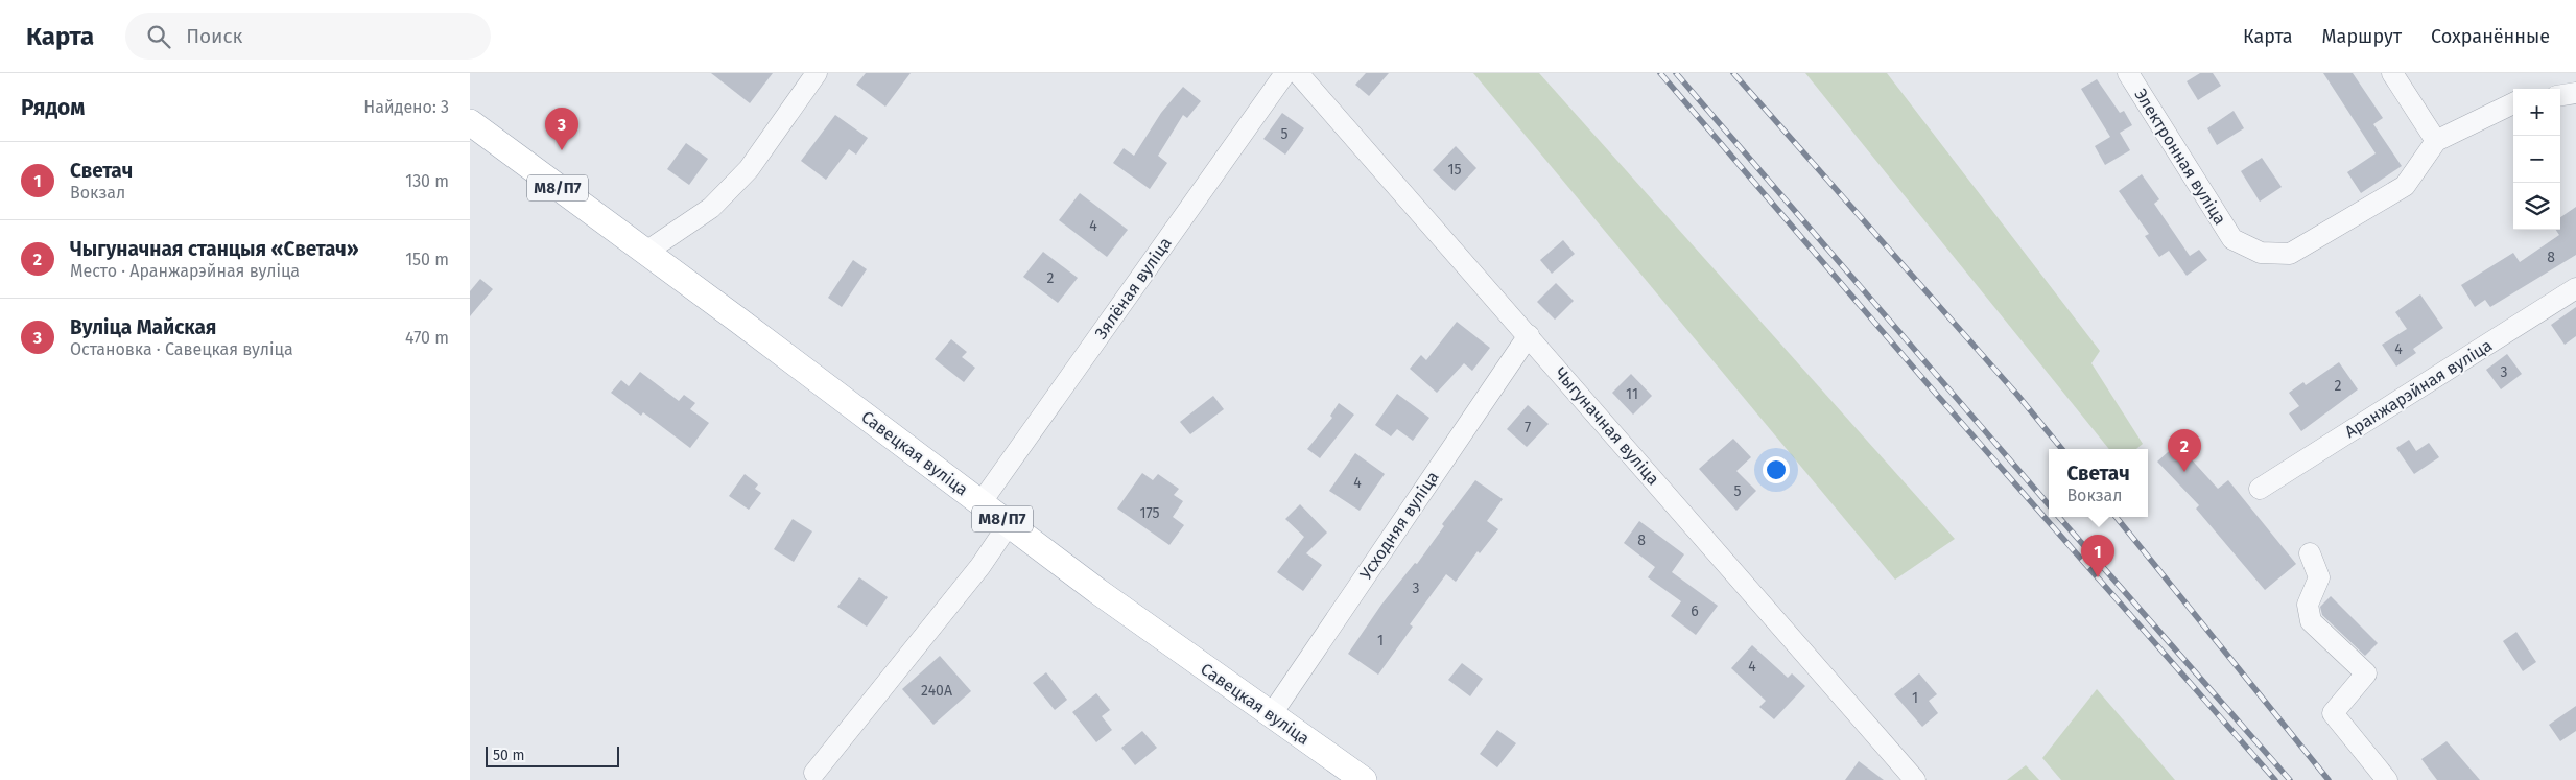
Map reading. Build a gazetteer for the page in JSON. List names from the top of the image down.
{
  "streets": {
    "main road": ["М8/П7", "Савецкая вуліца"],
    "street": [
      "Электронная вуліца",
      "Зялёная вуліца",
      "Аранжарэйная вуліца",
      "Чыгуначная вуліца",
      "Усходняя вуліца"
    ]
  },
  "crossings": [
    ["Зялёная вуліца", "Савецкая вуліца"],
    ["Чыгуначная вуліца", "Усходняя вуліца"],
    ["Савецкая вуліца", "Усходняя вуліца"]
  ],
  "house_numbers": [
    "5",
    "15",
    "4",
    "8",
    "2",
    "4",
    "3",
    "2",
    "11",
    "7",
    "4",
    "5",
    "175",
    "8",
    "3",
    "6",
    "1",
    "4",
    "240А",
    "1"
  ],
  "scale_bar": "50 m",
  "page": {
    "header": "Карта",
    "search": "Поиск",
    "nav": ["Карта", "Маршрут", "Сохранённые"],
    "heading": ["Рядом", "Найдено: 3"],
    "map_buttons": ["+", "−"],
    "pins": ["3", "2", "1"],
    "list": [
      {
        "mark": "1",
        "name": "Светач",
        "note": "Вокзал",
        "value": "130 m"
      },
      {
        "mark": "2",
        "name": "Чыгуначная станцыя «Светач»",
        "note": "Место · Аранжарэйная вуліца",
        "value": "150 m"
      },
      {
        "mark": "3",
        "name": "Вуліца Майская",
        "note": "Остановка · Савецкая вуліца",
        "value": "470 m"
      }
    ],
    "popup": ["Светач", "Вокзал"],
    "scale": "50 m"
  }
}
